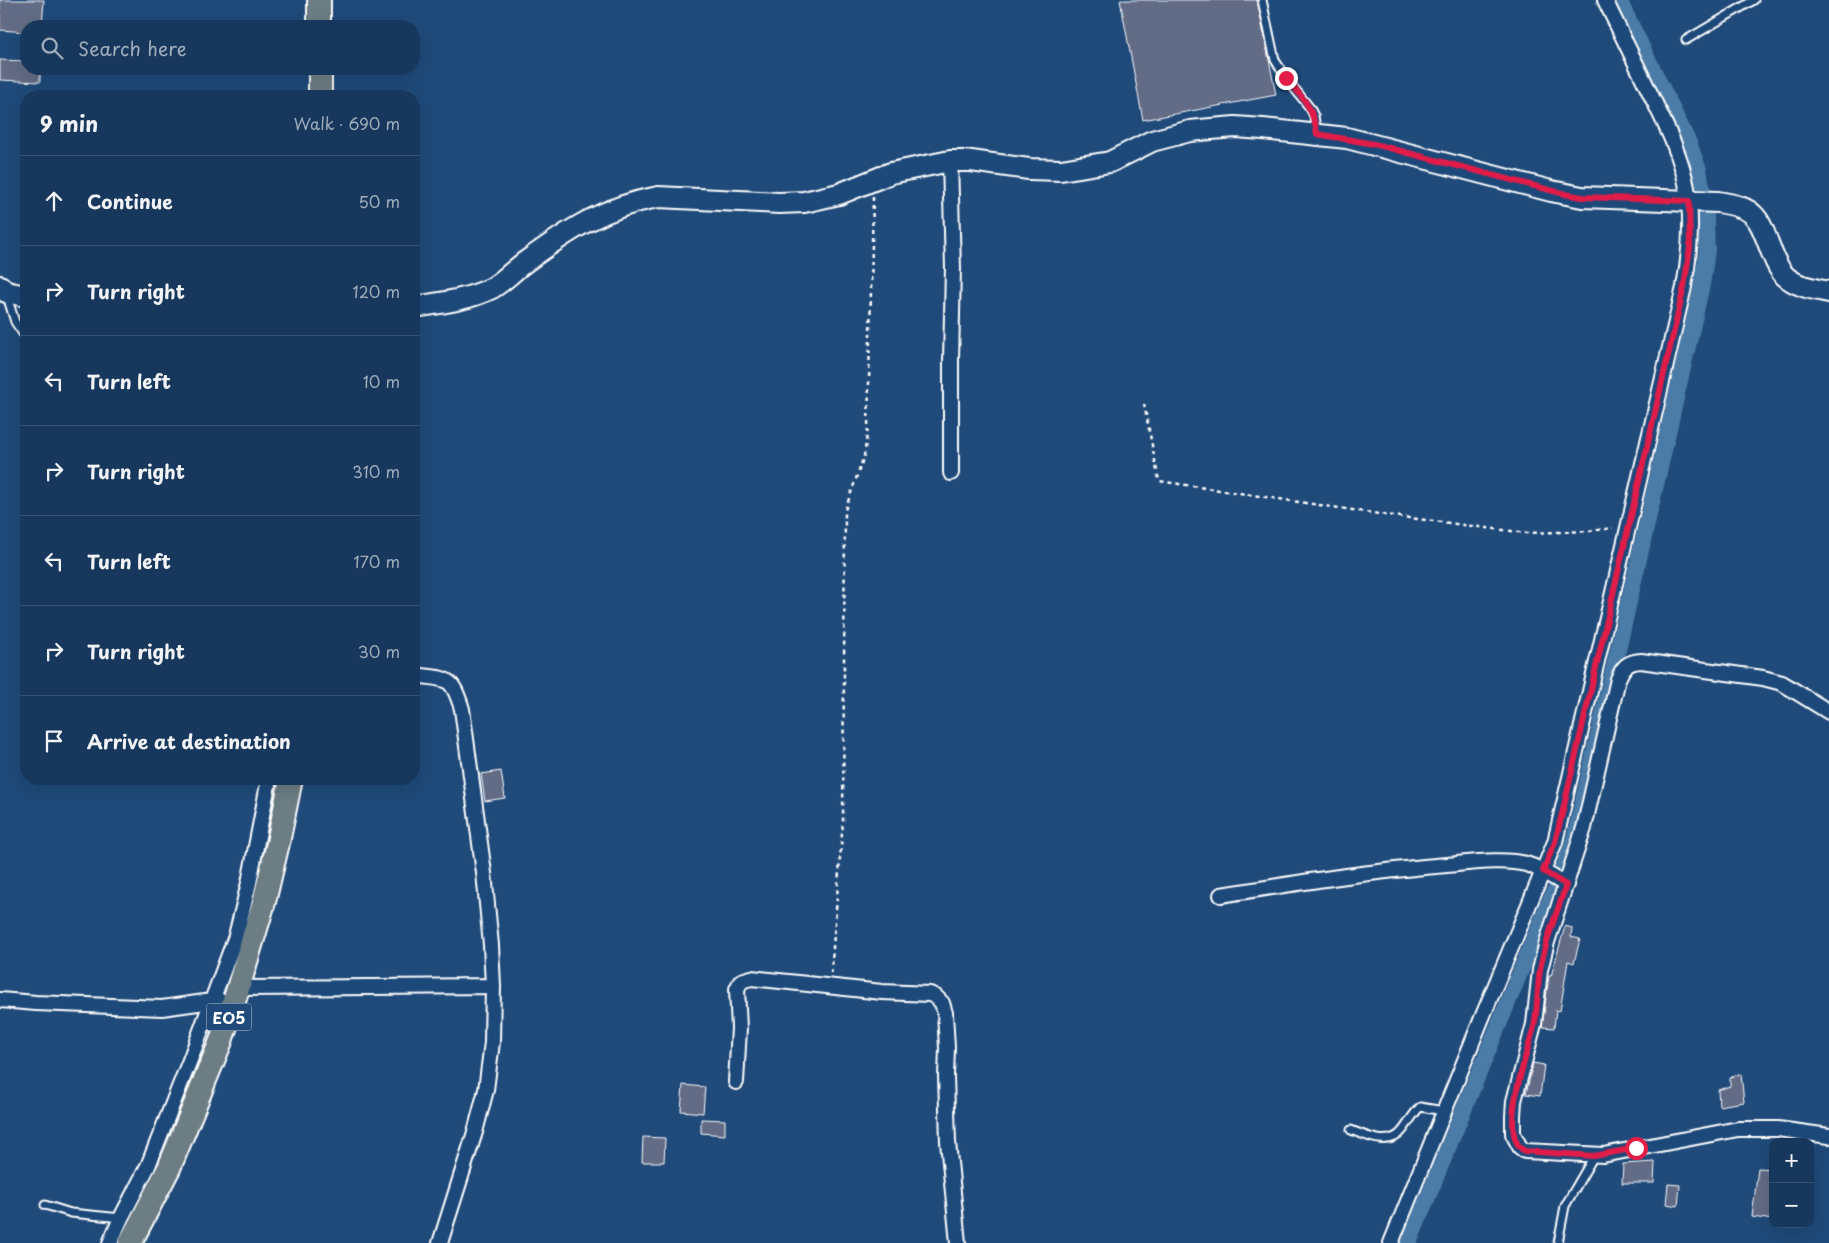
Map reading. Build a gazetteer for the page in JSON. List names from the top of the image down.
{
  "streets": {
    "main road": ["ΕΟ5"]
  },
  "page": {
    "search": "Search here",
    "heading": ["9 min", "Walk · 690 m"],
    "list": [
      ["Continue", "50 m"],
      ["Turn right", "120 m"],
      ["Turn left", "10 m"],
      ["Turn right", "310 m"],
      ["Turn left", "170 m"],
      ["Turn right", "30 m"],
      "Arrive at destination"
    ],
    "map_buttons": ["+", "−"]
  }
}
